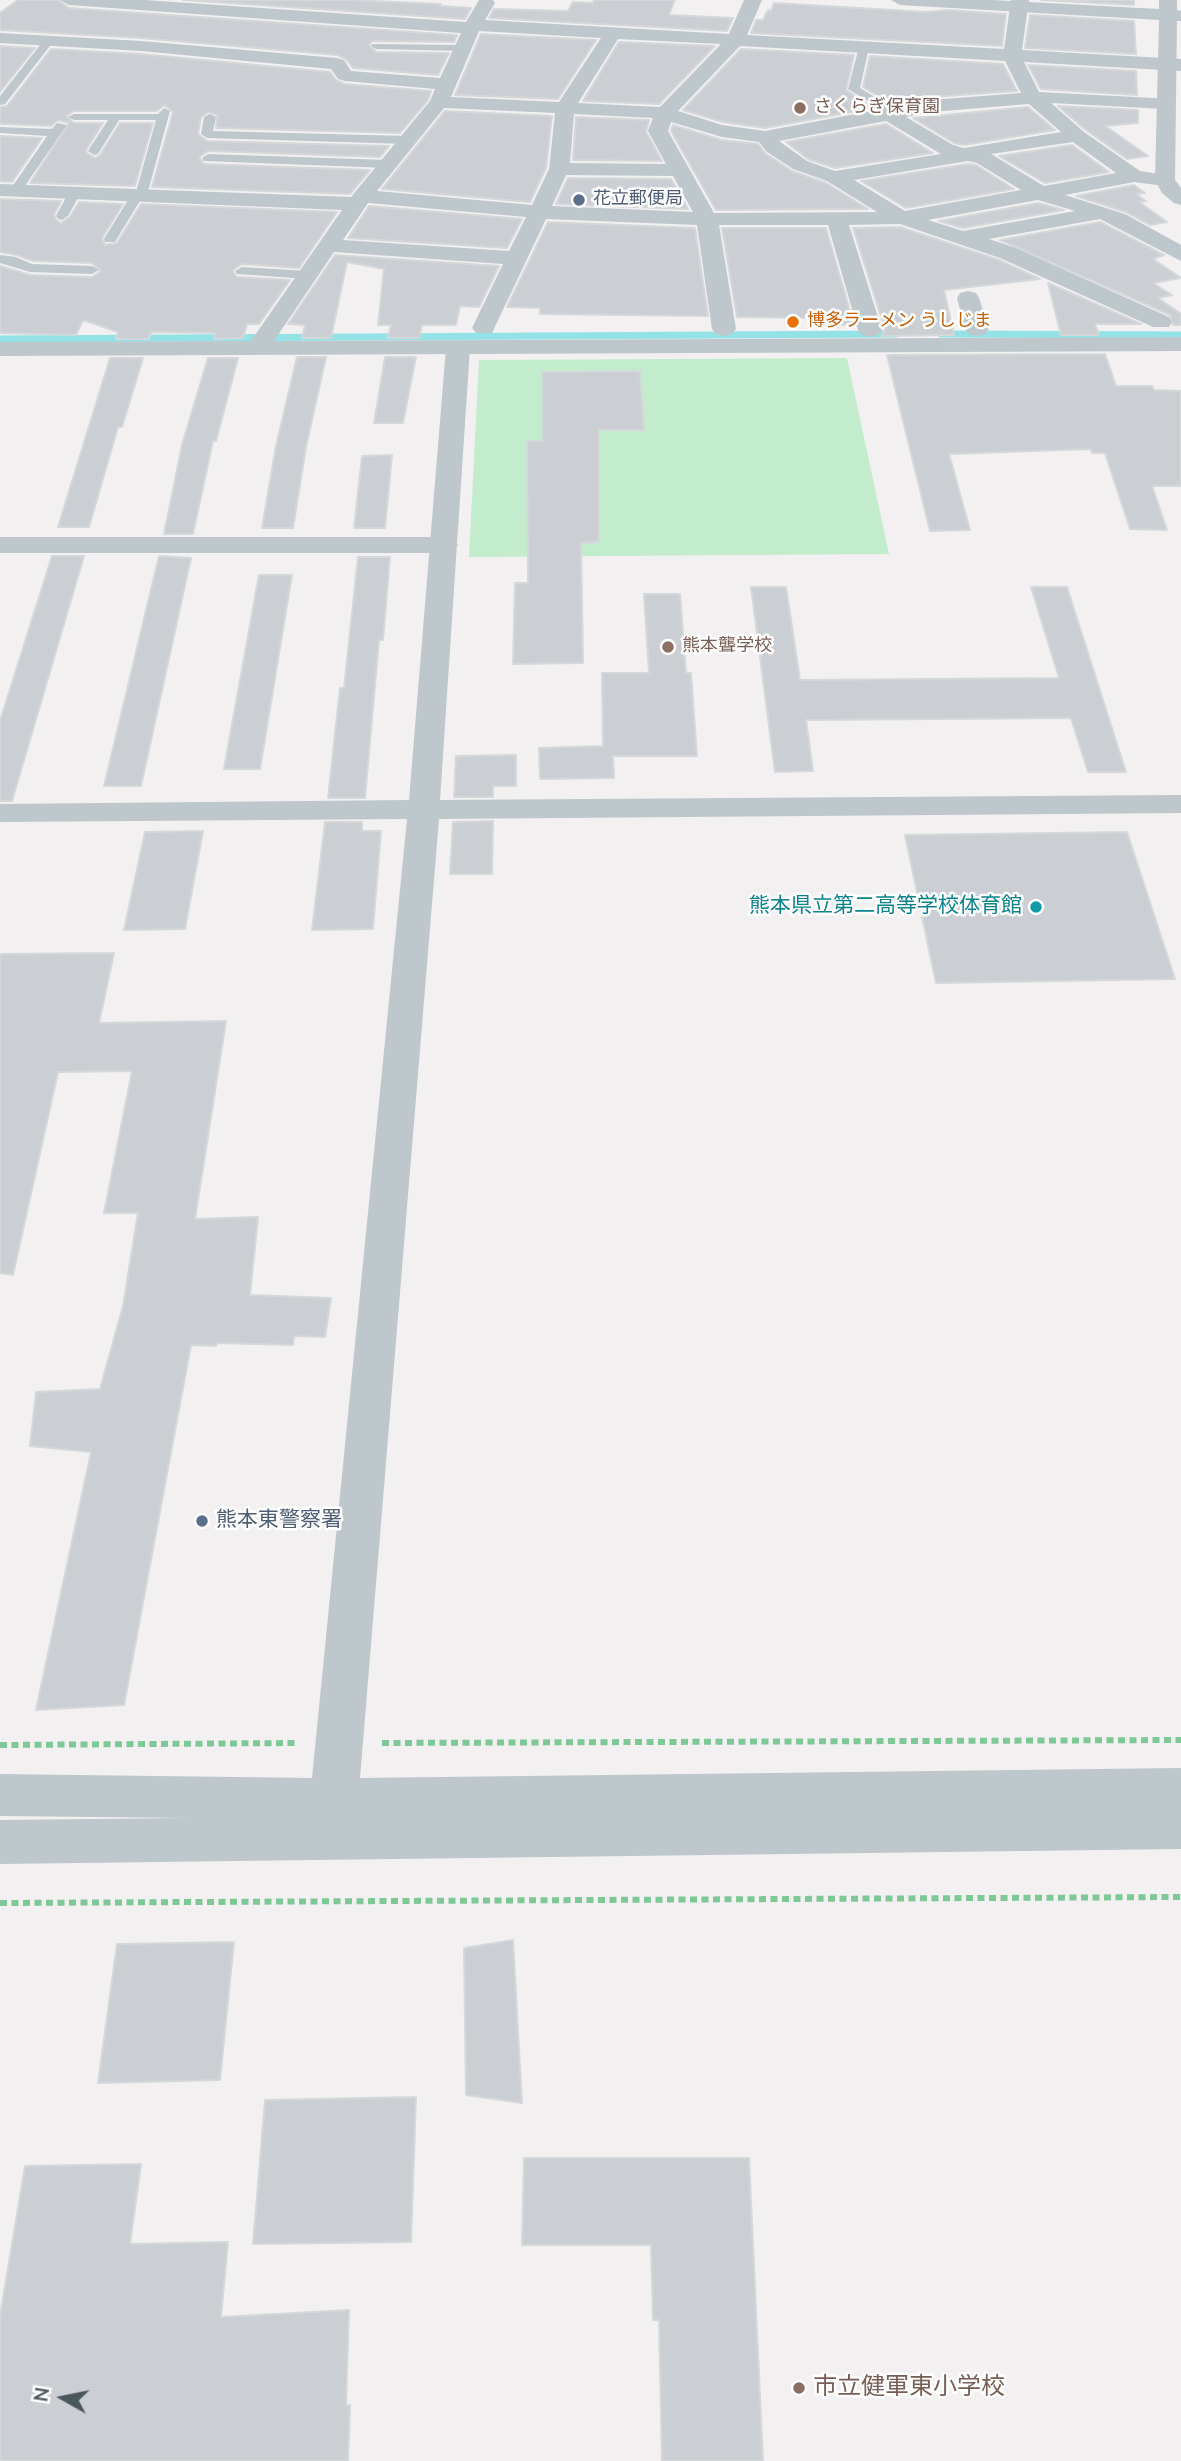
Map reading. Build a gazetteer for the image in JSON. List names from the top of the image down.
{
  "places": [
    "さくらぎ保育園",
    "花立郵便局",
    "博多ラーメン うしじま",
    "熊本聾学校",
    "熊本県立第二高等学校体育館",
    "熊本東警察署",
    "市立健軍東小学校"
  ],
  "north": "left"
}
